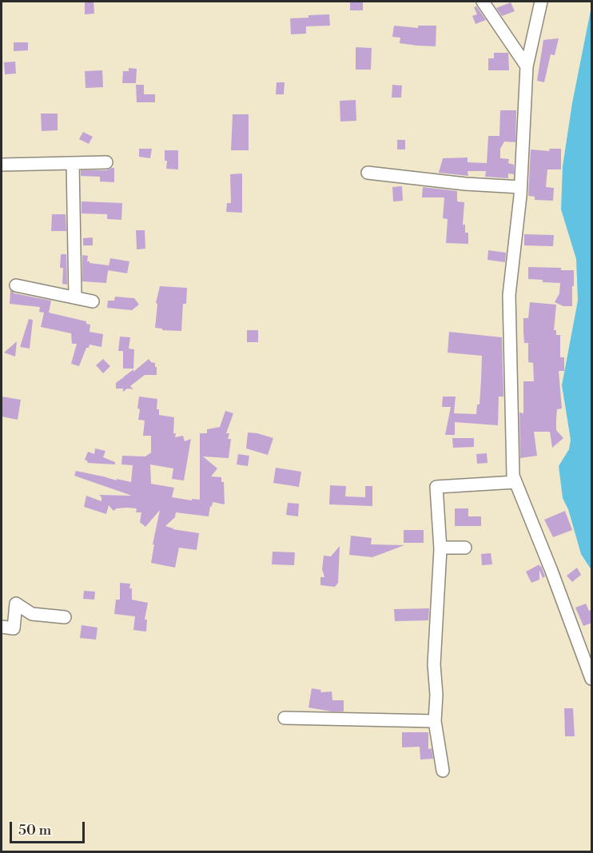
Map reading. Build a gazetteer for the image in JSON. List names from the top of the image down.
{
  "scale_bar": "50 m"
}
